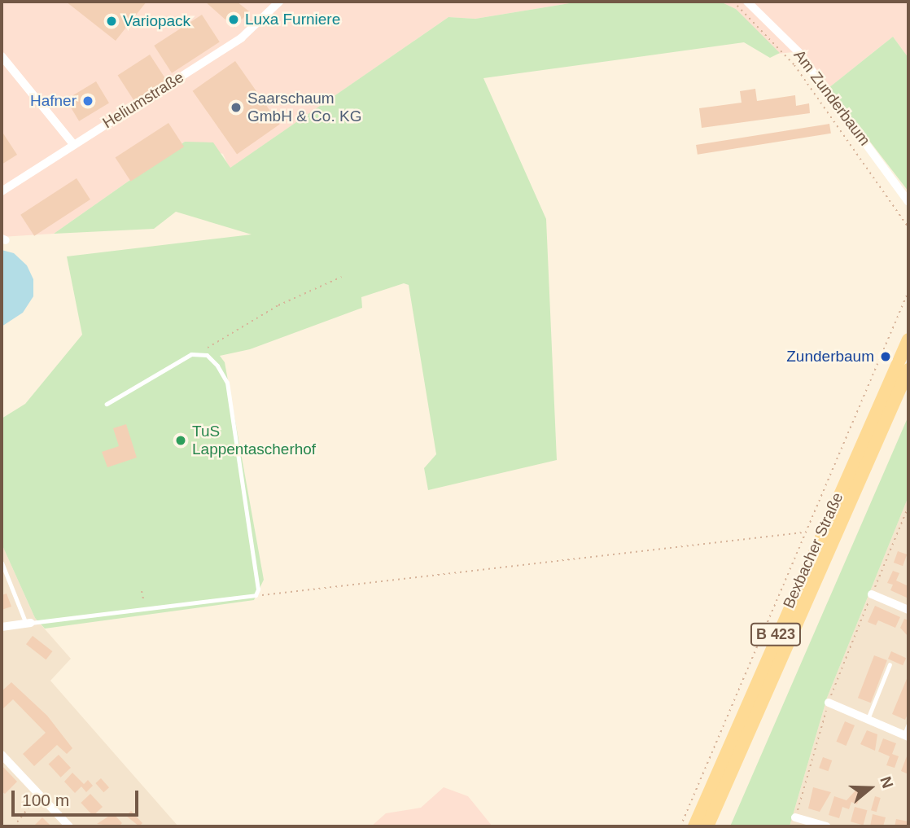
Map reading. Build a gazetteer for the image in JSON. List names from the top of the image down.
{
  "streets": {
    "main road": ["Bexbacher Straße", "B 423"],
    "street": ["Am Zunderbaum", "Heliumstraße"]
  },
  "places": [
    "Luxa Furniere",
    "Variopack",
    "Hafner",
    "Saarschaum GmbH & Co. KG",
    "Zunderbaum",
    "TuS Lappentascherhof"
  ],
  "scale_bar": "100 m",
  "north": "right"
}
